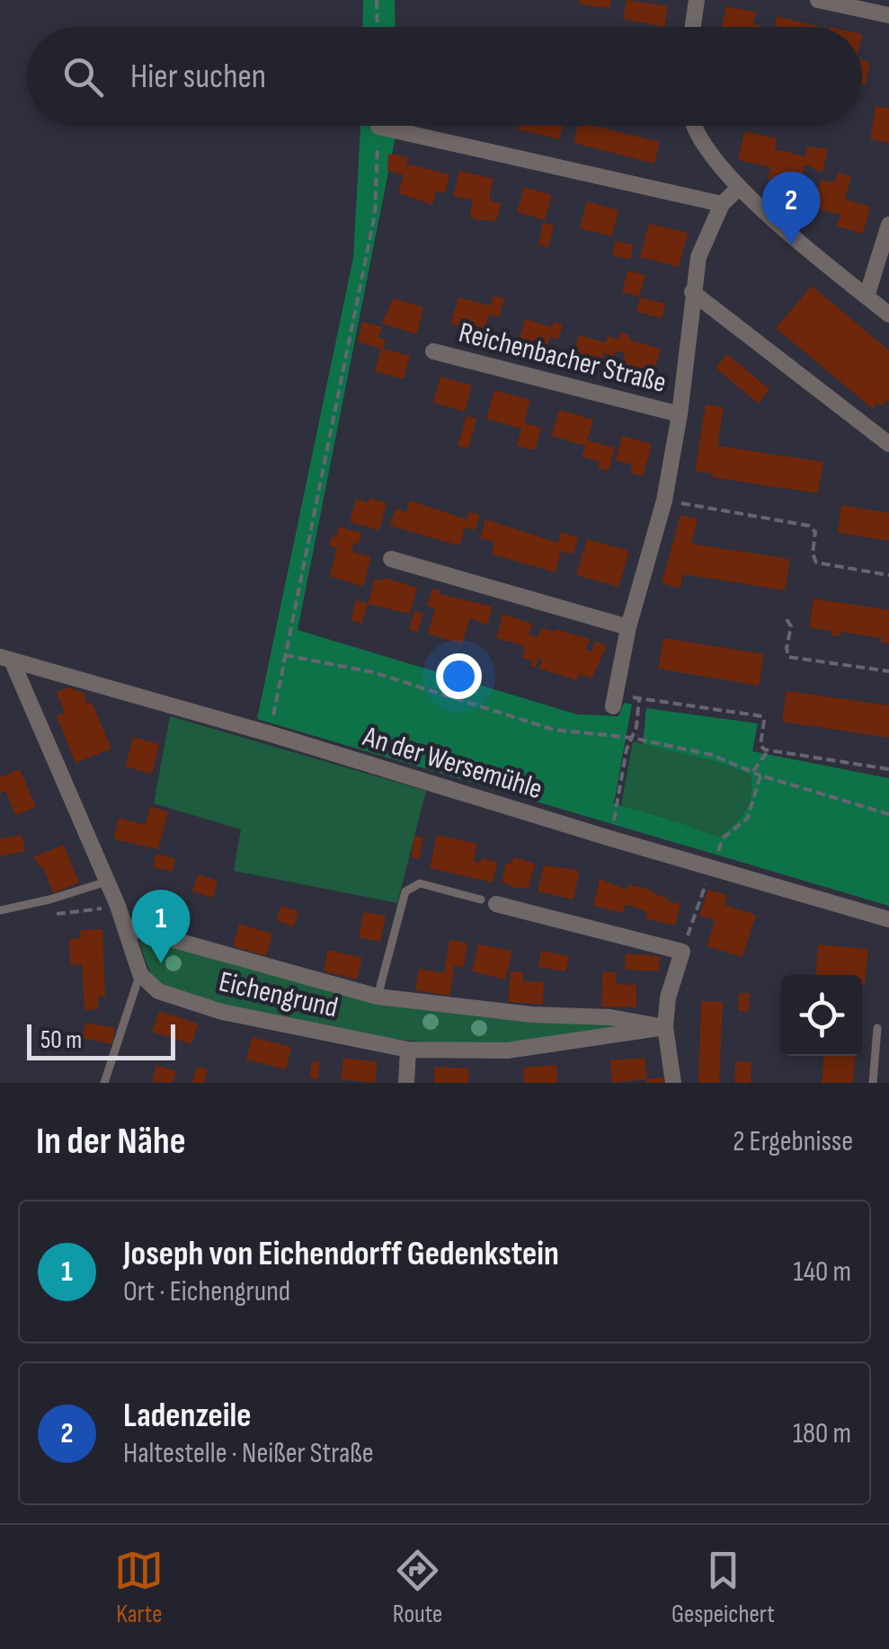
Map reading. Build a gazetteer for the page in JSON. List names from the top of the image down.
{
  "streets": {
    "street": ["Reichenbacher Straße", "An der Wersemühle", "Eichengrund"]
  },
  "scale_bar": "50 m",
  "page": {
    "search": "Hier suchen",
    "pins": ["2", "1"],
    "scale": "50 m",
    "heading": ["In der Nähe", "2 Ergebnisse"],
    "list": [
      {
        "mark": "1",
        "name": "Joseph von Eichendorff Gedenkstein",
        "note": "Ort · Eichengrund",
        "value": "140 m"
      },
      {
        "mark": "2",
        "name": "Ladenzeile",
        "note": "Haltestelle · Neißer Straße",
        "value": "180 m"
      }
    ],
    "nav": ["Karte", "Route", "Gespeichert"]
  }
}
